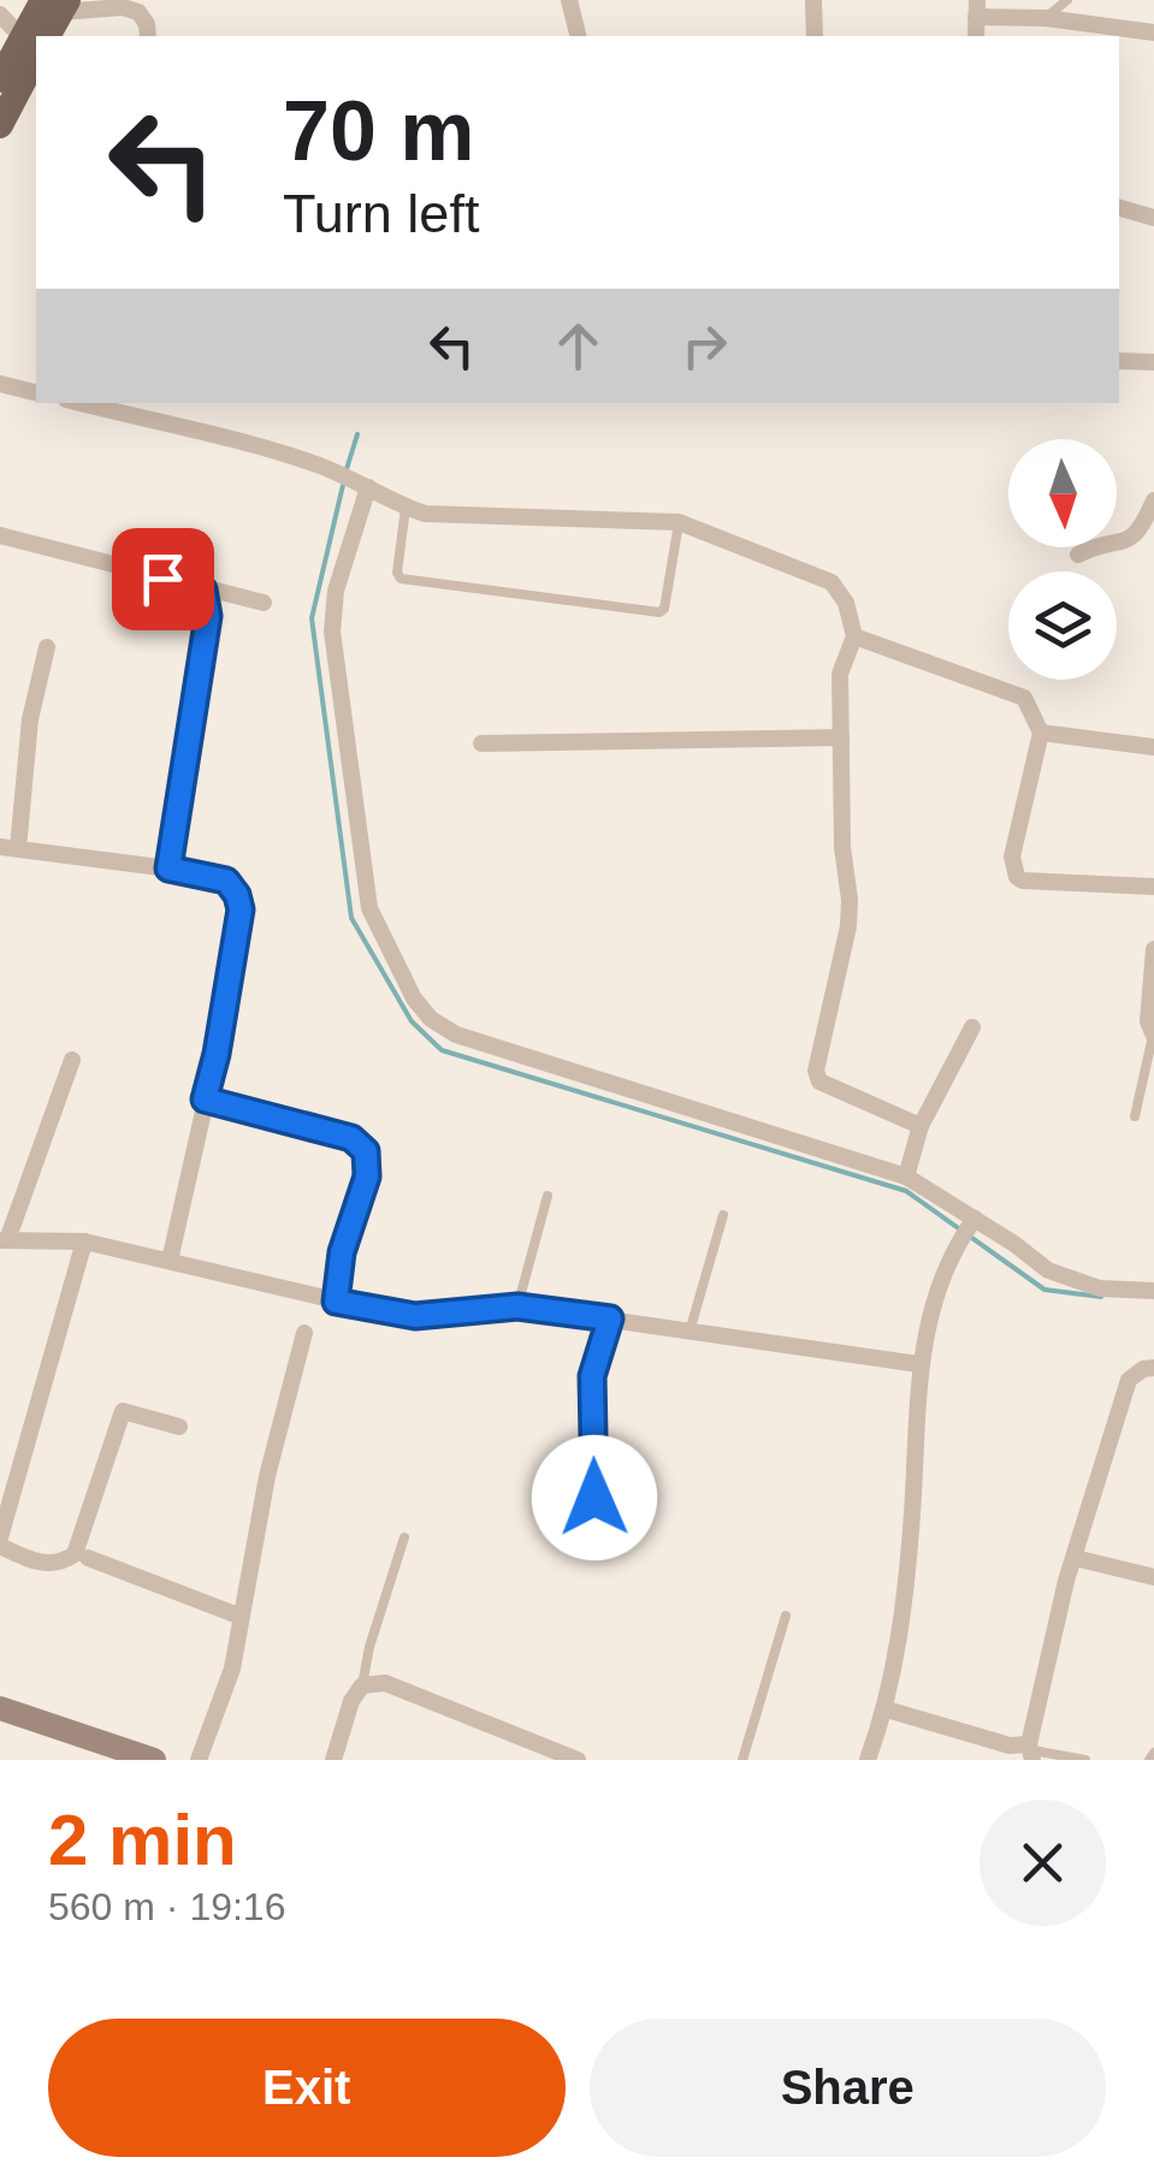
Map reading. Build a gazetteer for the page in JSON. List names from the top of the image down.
{
  "north": "bottom",
  "page": {
    "turn": ["70 m", "Turn left"],
    "heading": ["2 min", "560 m · 19:16"],
    "buttons": ["Exit", "Share"]
  }
}
